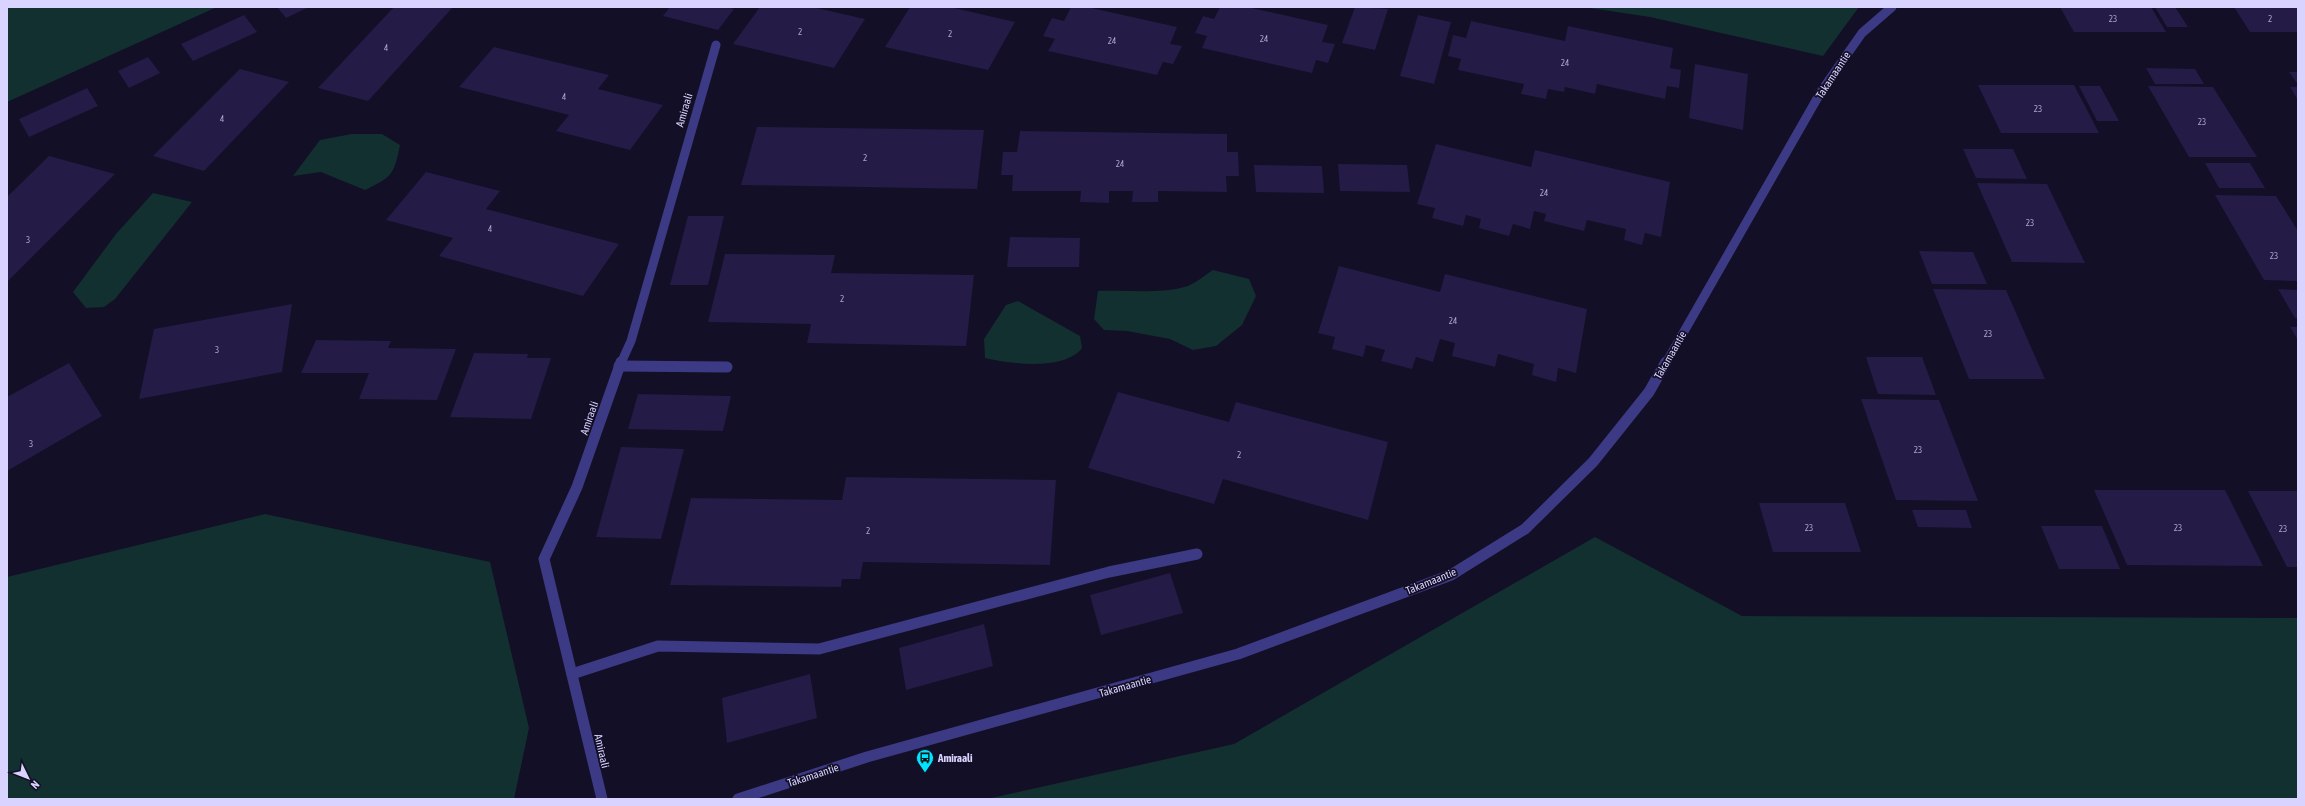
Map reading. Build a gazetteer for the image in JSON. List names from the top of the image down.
{
  "streets": {
    "street": ["Takamaantie", "Amiraali"]
  },
  "places": {
    "bus stop": ["Amiraali"]
  },
  "house_numbers": [
    "23",
    "2",
    "2",
    "2",
    "24",
    "24",
    "4",
    "24",
    "4",
    "23",
    "4",
    "23",
    "2",
    "24",
    "24",
    "23",
    "4",
    "3",
    "23",
    "2",
    "24",
    "23",
    "3",
    "3",
    "23",
    "2",
    "23",
    "23",
    "23",
    "2"
  ],
  "north": "bottom right"
}
